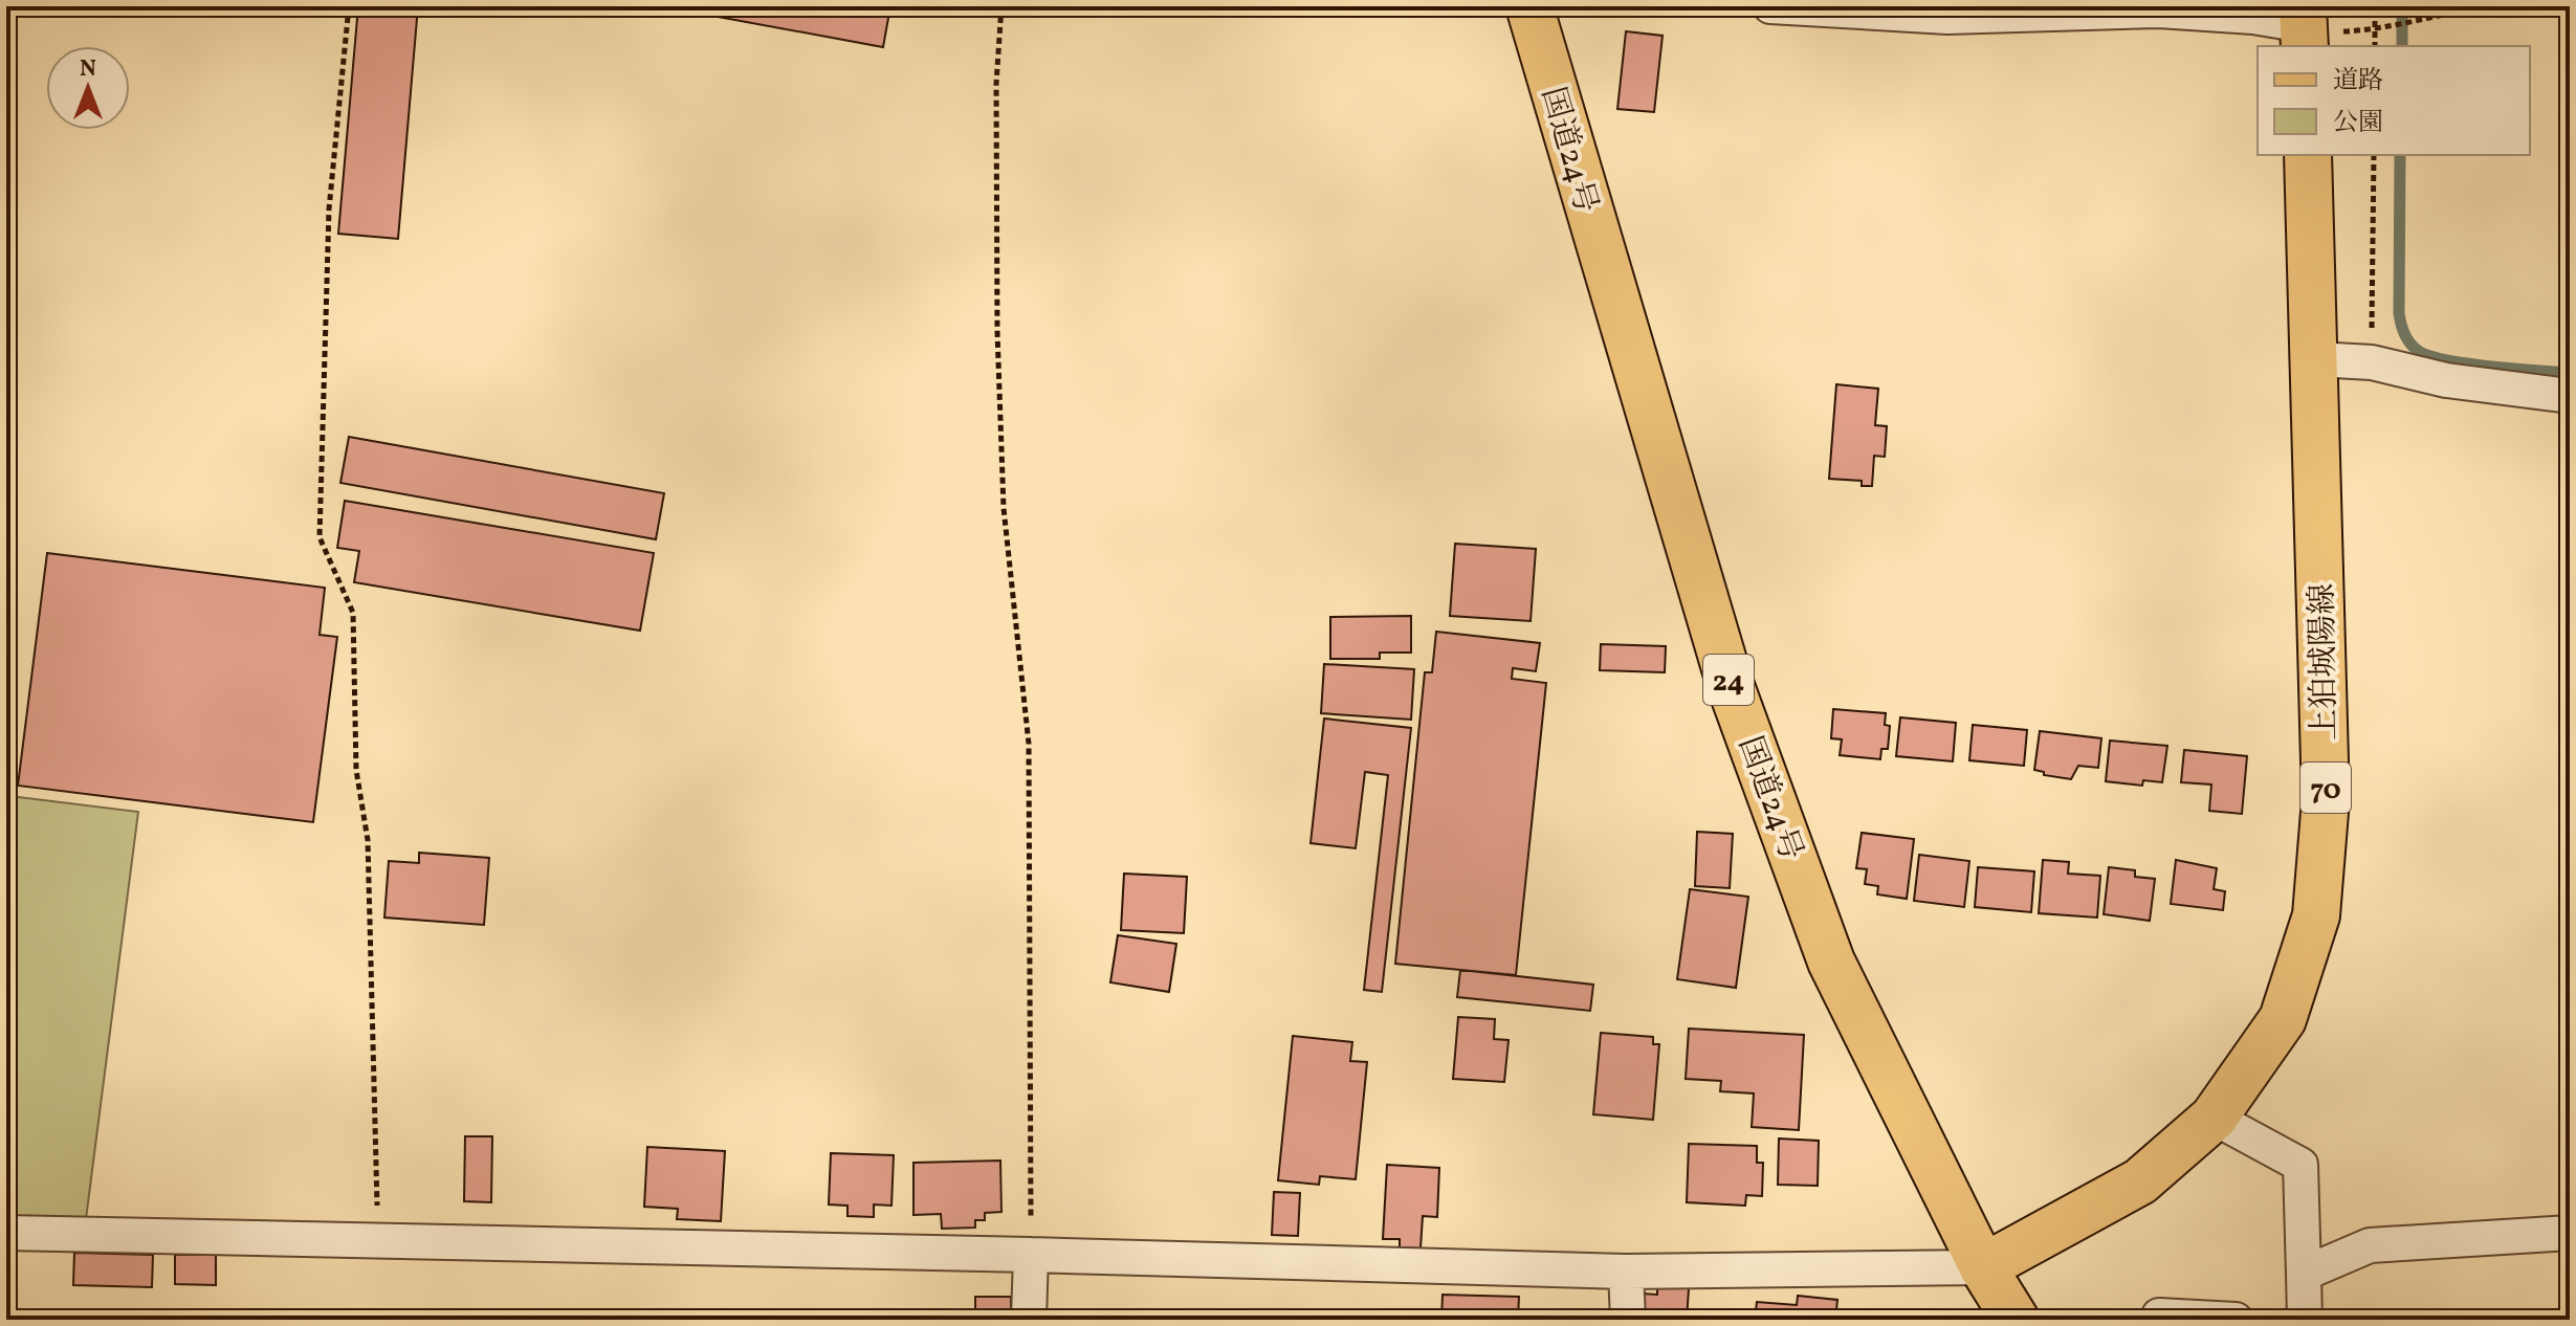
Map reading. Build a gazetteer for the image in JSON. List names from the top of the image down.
{
  "streets": {
    "main road": [
      "国道24号",
      "上狛城陽線",
      "24",
      "70"
    ]
  },
  "crossings": [
    ["国道24号", "上狛城陽線"]
  ],
  "legend": ["道路", "公園"],
  "north": "top"
}
